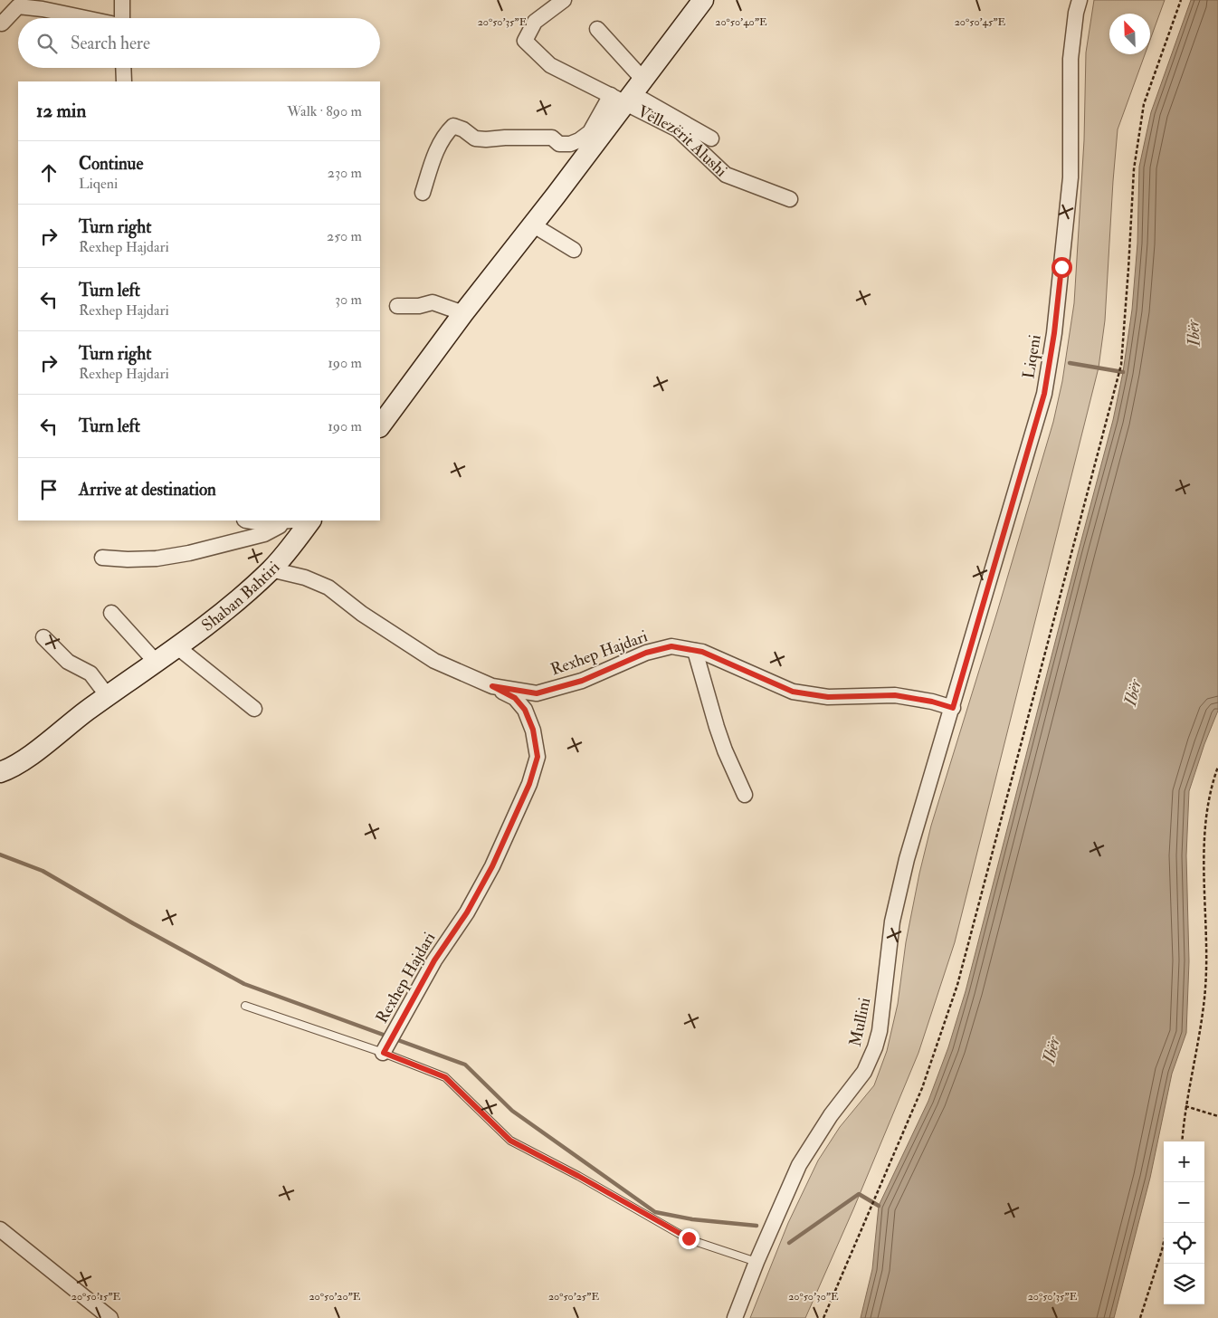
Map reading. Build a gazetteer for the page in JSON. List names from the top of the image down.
{
  "streets": {
    "main road": ["Vëllezërit Alushi", "Shaban Bahtiri"],
    "street": ["Liqeni", "Rexhep Hajdari", "Mullini"]
  },
  "crossings": [
    ["Liqeni", "Rexhep Hajdari"],
    ["Liqeni", "Mullini"],
    ["Shaban Bahtiri", "Rexhep Hajdari"],
    ["Rexhep Hajdari", "Mullini"]
  ],
  "water": ["Ibër"],
  "north": "top left",
  "page": {
    "search": "Search here",
    "heading": ["12 min", "Walk · 890 m"],
    "list": [
      ["Continue", "Liqeni", "230 m"],
      ["Turn right", "Rexhep Hajdari", "250 m"],
      ["Turn left", "Rexhep Hajdari", "30 m"],
      ["Turn right", "Rexhep Hajdari", "190 m"],
      ["Turn left", "190 m"],
      "Arrive at destination"
    ],
    "map_buttons": ["+", "−"]
  },
  "coordinates": [
    "20°50'35\"E",
    "20°50'40\"E",
    "20°50'45\"E",
    "20°50'15\"E",
    "20°50'20\"E",
    "20°50'25\"E",
    "20°50'30\"E"
  ]
}
